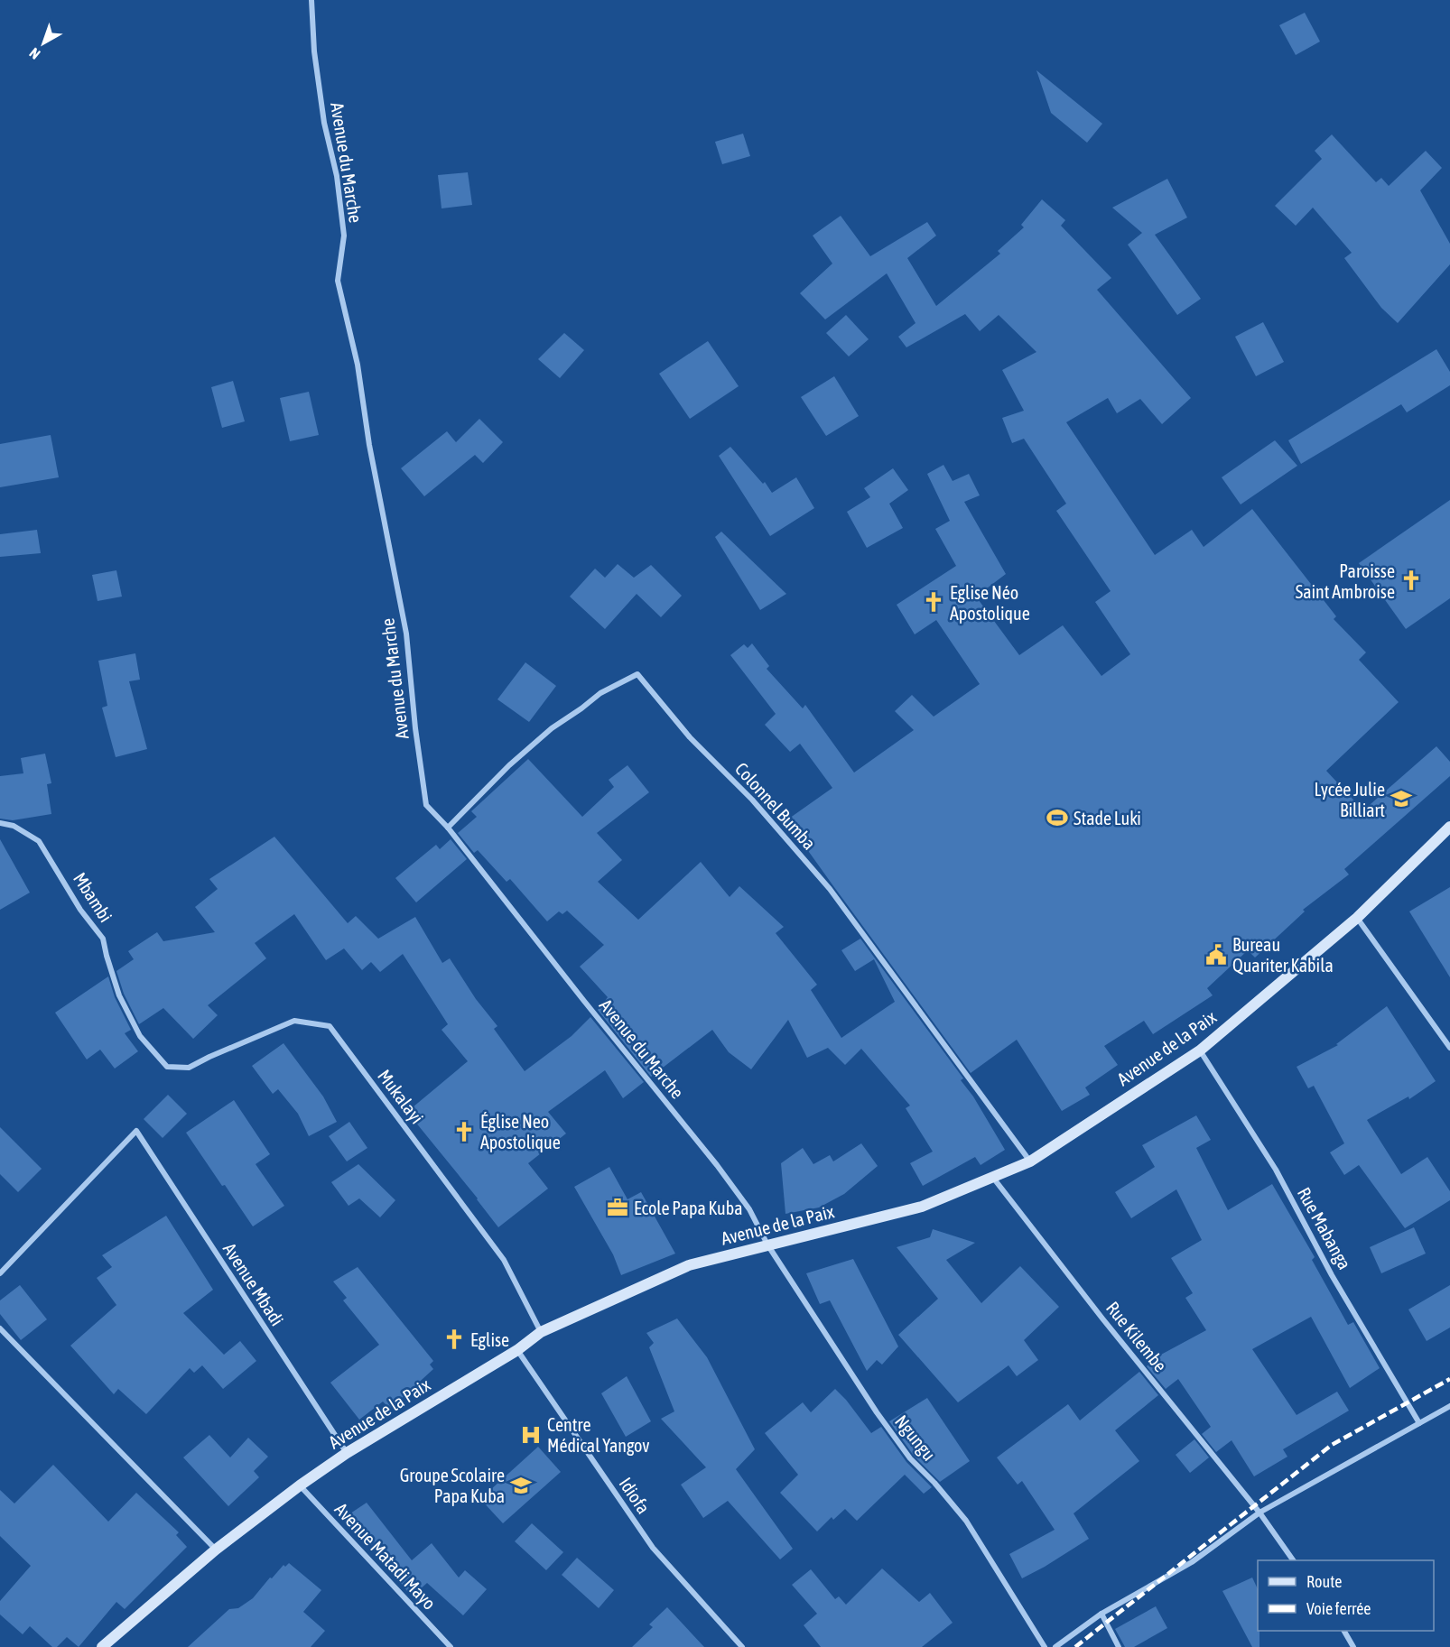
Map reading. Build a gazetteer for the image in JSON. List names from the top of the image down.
{
  "streets": {
    "street": [
      "Avenue du Marche",
      "Colonnel Bumba",
      "Mbambi",
      "Avenue de la Paix",
      "Mukalayi",
      "Rue Mabanga",
      "Avenue Mbadi",
      "Rue Kilembe",
      "Ngungu",
      "Idiofa",
      "Avenue Matadi Mayo"
    ]
  },
  "crossings": [
    ["Avenue du Marche", "Colonnel Bumba"],
    ["Avenue du Marche", "Avenue de la Paix"],
    ["Avenue du Marche", "Ngungu"],
    ["Colonnel Bumba", "Avenue de la Paix"],
    ["Mbambi", "Mukalayi"],
    ["Avenue de la Paix", "Mukalayi"],
    ["Avenue de la Paix", "Rue Mabanga"],
    ["Avenue de la Paix", "Avenue Mbadi"],
    ["Avenue de la Paix", "Rue Kilembe"],
    ["Avenue de la Paix", "Ngungu"],
    ["Avenue de la Paix", "Idiofa"],
    ["Avenue de la Paix", "Avenue Matadi Mayo"]
  ],
  "places": {
    "church": [
      "Paroisse Saint Ambroise",
      "Eglise Néo Apostolique",
      "Église Neo Apostolique",
      "Eglise"
    ],
    "school or university": ["Lycée Julie Billiart", "Groupe Scolaire Papa Kuba"],
    "sports": ["Stade Luki"],
    "public building": ["Bureau Quariter Kabila"],
    "office": ["Ecole Papa Kuba"],
    "hospital": ["Centre Médical Yangov"]
  },
  "legend": ["Route", "Voie ferrée"],
  "north": "bottom left"
}
